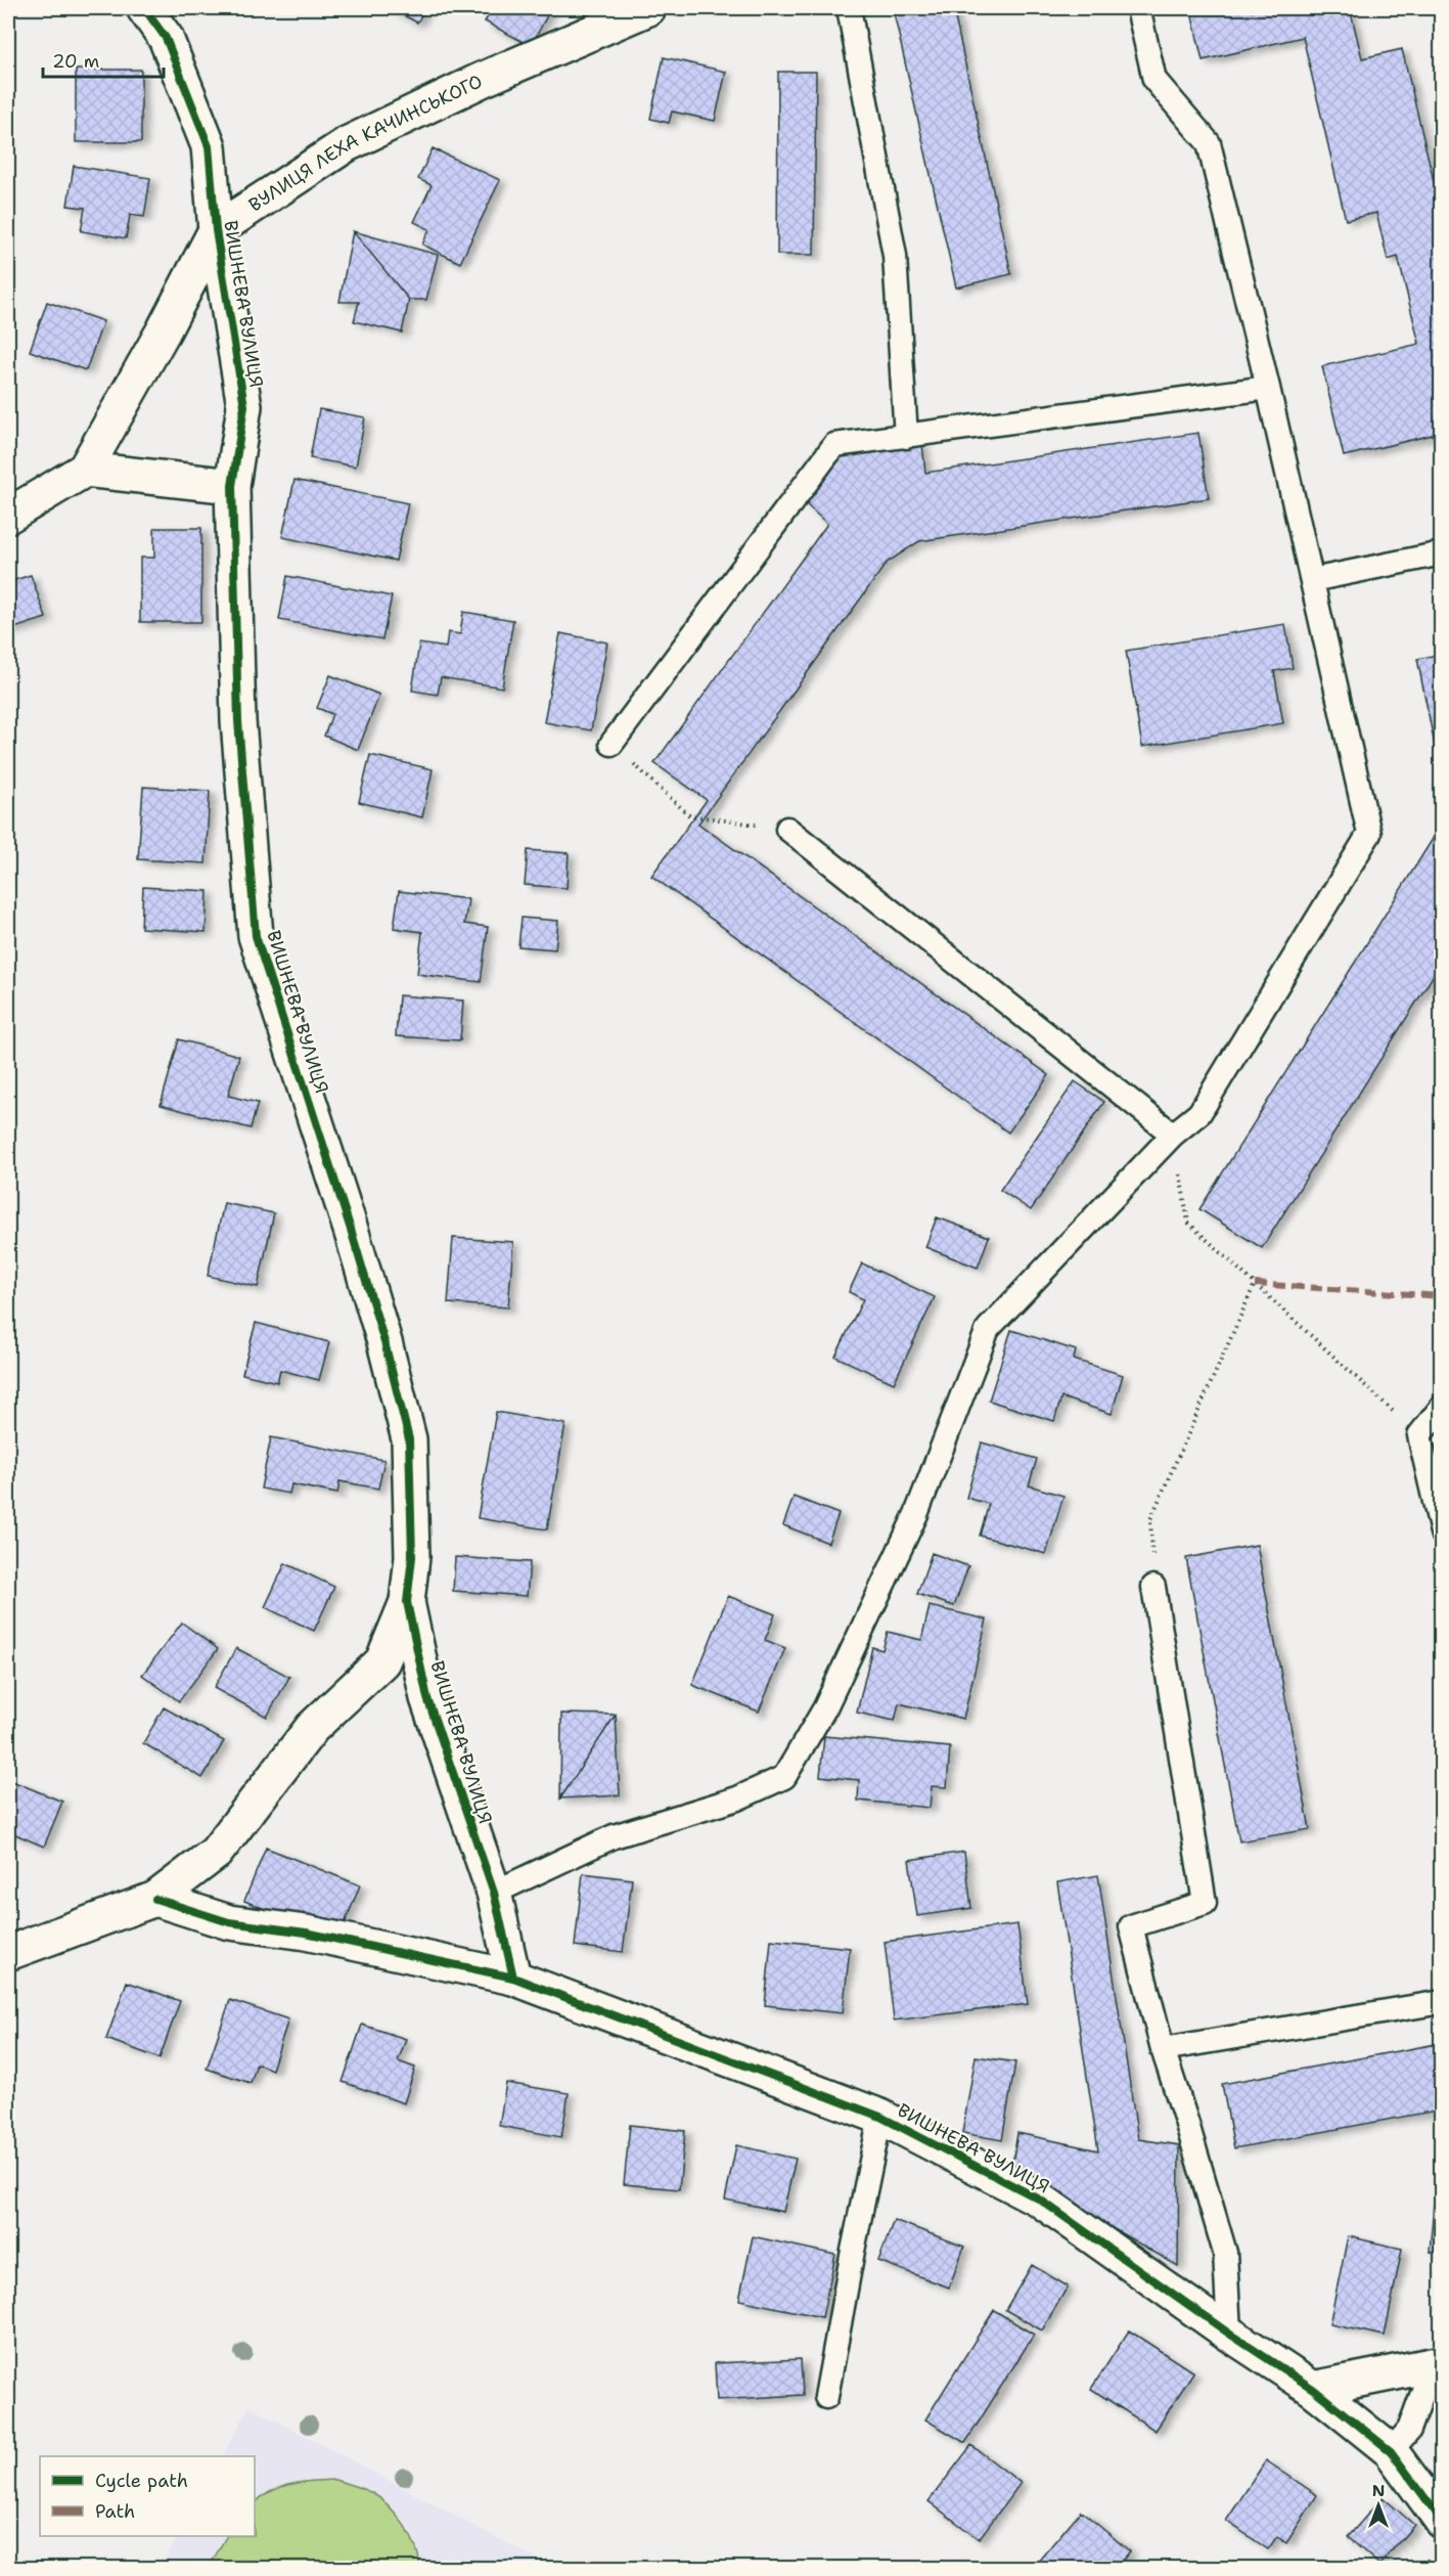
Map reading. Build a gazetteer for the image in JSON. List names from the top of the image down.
{
  "streets": {
    "street": ["ВУЛИЦЯ ЛЕХА КАЧИНСЬКОГО", "ВИШНЕВА ВУЛИЦЯ"]
  },
  "crossings": [
    ["ВУЛИЦЯ ЛЕХА КАЧИНСЬКОГО", "ВИШНЕВА ВУЛИЦЯ"]
  ],
  "legend": ["Cycle path", "Path"],
  "scale_bar": "20 m",
  "north": "top"
}
